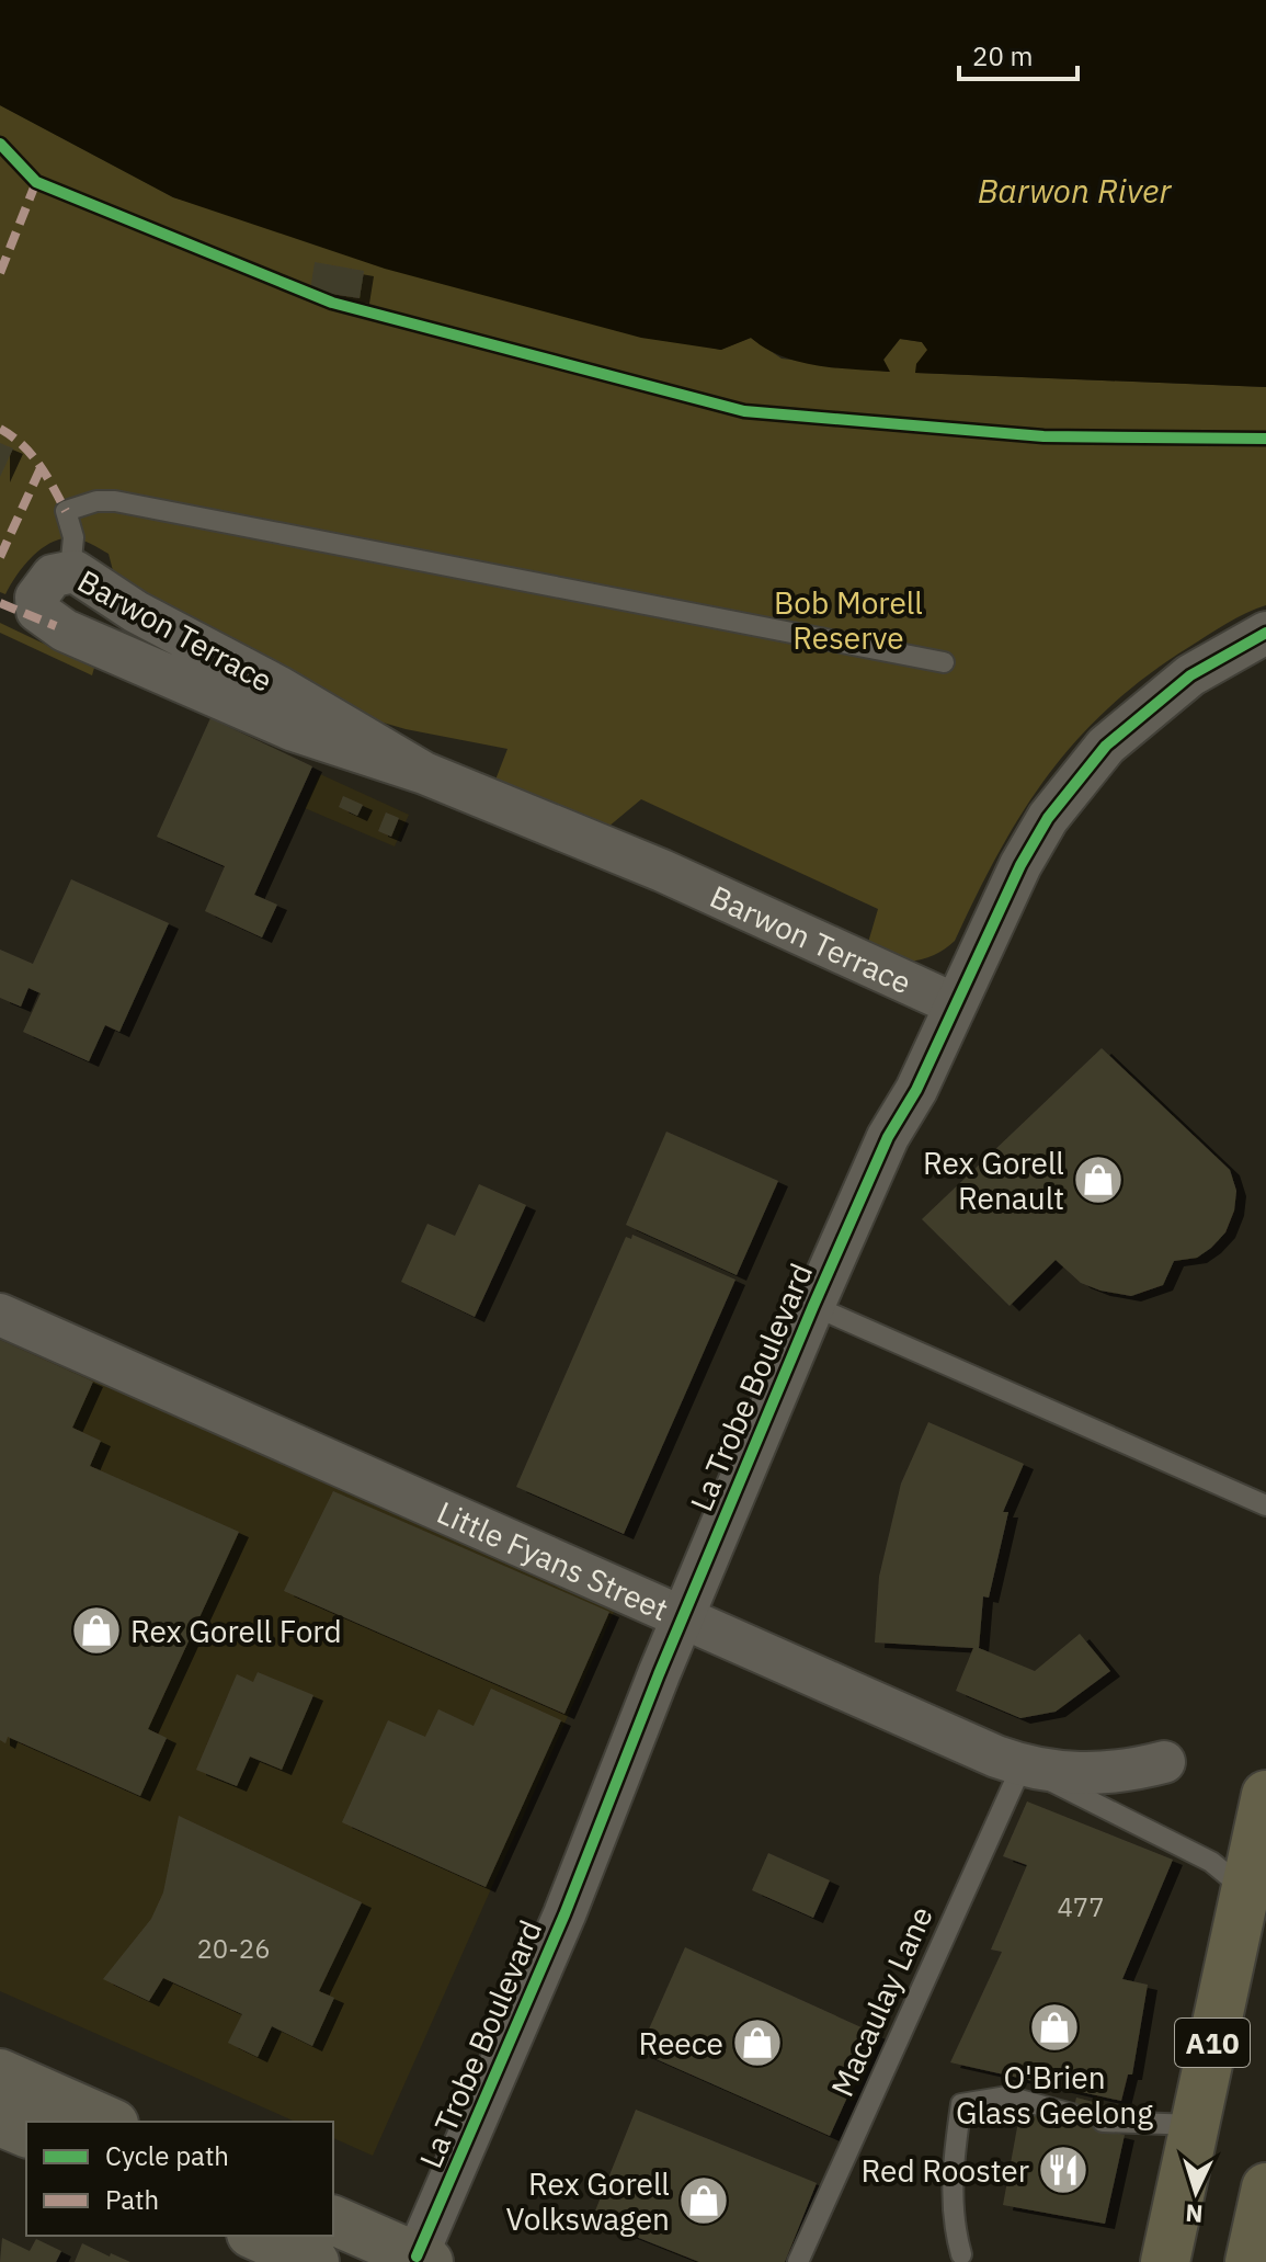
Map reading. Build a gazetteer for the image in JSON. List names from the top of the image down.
{
  "streets": {
    "highway": ["A10"],
    "street": ["Barwon Terrace", "La Trobe Boulevard", "Little Fyans Street"],
    "lane": ["Macaulay Lane"]
  },
  "crossings": [
    ["Barwon Terrace", "La Trobe Boulevard"],
    ["La Trobe Boulevard", "Little Fyans Street"],
    ["Little Fyans Street", "Macaulay Lane"]
  ],
  "water": ["Barwon River"],
  "parks": ["Bob Morell Reserve"],
  "places": {
    "shop": [
      "Rex Gorell Renault",
      "Rex Gorell Ford",
      "O'Brien Glass Geelong",
      "Reece",
      "Rex Gorell Volkswagen"
    ],
    "restaurant": ["Red Rooster"]
  },
  "house_numbers": ["477", "20-26"],
  "legend": ["Cycle path", "Path"],
  "scale_bar": "20 m",
  "north": "bottom"
}
